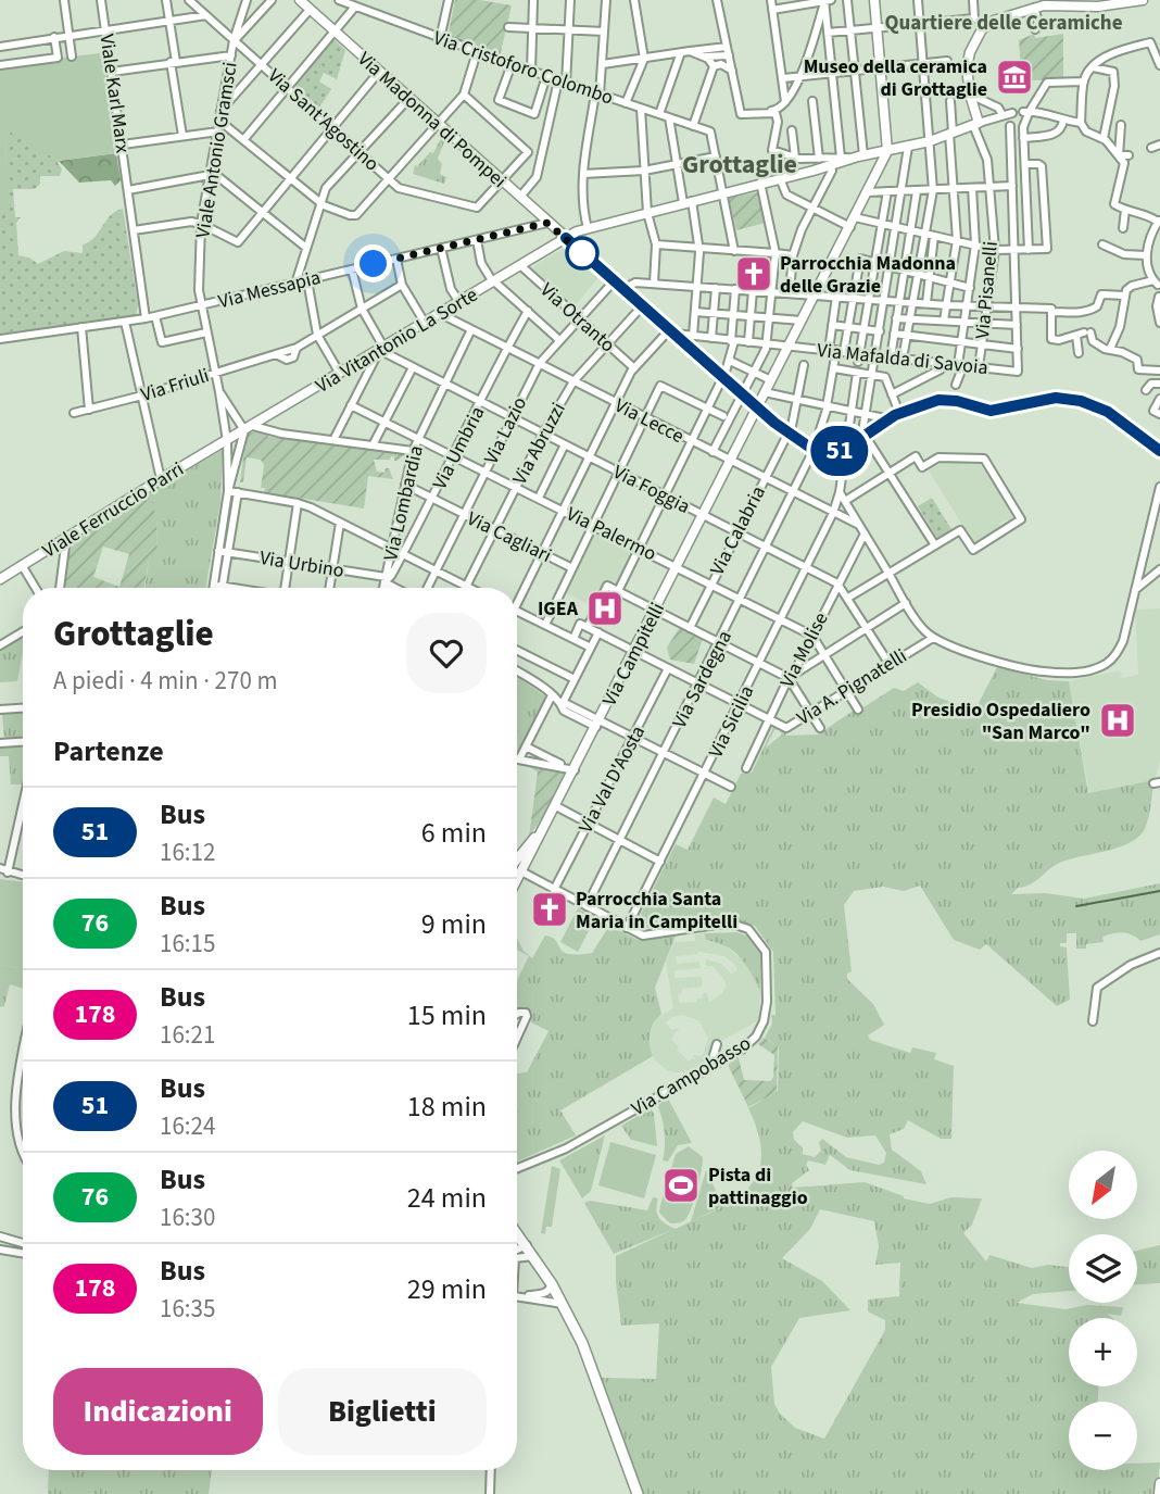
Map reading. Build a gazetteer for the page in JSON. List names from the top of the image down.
{
  "streets": {
    "street": [
      "Via Cristoforo Colombo",
      "Viale Karl Marx",
      "Via Sant'Agostino",
      "Via Madonna di Pompei",
      "Viale Antonio Gramsci",
      "Via Messapia",
      "Via Pisanelli",
      "Via Otranto",
      "Via Vitantonio La Sorte",
      "Via Mafalda di Savoia",
      "Via Friuli",
      "Via Lecce",
      "Via Lazio",
      "Via Abruzzi",
      "Via Umbria",
      "Via Foggia",
      "Via Lombardia",
      "Viale Ferruccio Parri",
      "Via Calabria",
      "Via Palermo",
      "Via Cagliari",
      "Via Urbino",
      "Via Molise",
      "Via Campitelli",
      "Via Sardegna",
      "Via A. Pignatelli",
      "Via Sicilia",
      "Via Val D'Aosta",
      "Via Campobasso"
    ]
  },
  "crossings": [
    ["Viale Karl Marx", "Via Messapia"],
    ["Via Sant'Agostino", "Via Madonna di Pompei"],
    ["Via Sant'Agostino", "Viale Antonio Gramsci"],
    ["Via Madonna di Pompei", "Via Messapia"],
    ["Via Madonna di Pompei", "Via Vitantonio La Sorte"],
    ["Via Madonna di Pompei", "Via Mafalda di Savoia"],
    ["Via Madonna di Pompei", "Via Lazio"],
    ["Via Madonna di Pompei", "Via Abruzzi"],
    ["Via Madonna di Pompei", "Via Calabria"],
    ["Via Madonna di Pompei", "Via Campitelli"],
    ["Via Madonna di Pompei", "Via Sardegna"],
    ["Viale Antonio Gramsci", "Via Messapia"],
    ["Viale Antonio Gramsci", "Via Vitantonio La Sorte"],
    ["Viale Antonio Gramsci", "Via Friuli"],
    ["Viale Antonio Gramsci", "Viale Ferruccio Parri"],
    ["Viale Antonio Gramsci", "Via Urbino"],
    ["Via Pisanelli", "Via Vitantonio La Sorte"],
    ["Via Pisanelli", "Via Mafalda di Savoia"],
    ["Via Otranto", "Via Vitantonio La Sorte"],
    ["Via Otranto", "Via Lazio"],
    ["Via Otranto", "Via Abruzzi"],
    ["Via Vitantonio La Sorte", "Via Lecce"],
    ["Via Vitantonio La Sorte", "Via Foggia"],
    ["Via Vitantonio La Sorte", "Viale Ferruccio Parri"],
    ["Via Vitantonio La Sorte", "Via Campitelli"],
    ["Via Mafalda di Savoia", "Via Campitelli"],
    ["Via Mafalda di Savoia", "Via Sardegna"],
    ["Via Lecce", "Via Lazio"],
    ["Via Lecce", "Via Abruzzi"],
    ["Via Lecce", "Via Umbria"],
    ["Via Lecce", "Via Lombardia"],
    ["Via Lecce", "Via Calabria"],
    ["Via Lecce", "Via Campitelli"],
    ["Via Lecce", "Via Sardegna"],
    ["Via Lecce", "Via Sicilia"],
    ["Via Lazio", "Via Foggia"],
    ["Via Lazio", "Via Palermo"],
    ["Via Lazio", "Via Cagliari"],
    ["Via Abruzzi", "Via Foggia"],
    ["Via Abruzzi", "Via Palermo"],
    ["Via Abruzzi", "Via Cagliari"],
    ["Via Umbria", "Via Foggia"],
    ["Via Umbria", "Via Lombardia"],
    ["Via Umbria", "Via Palermo"],
    ["Via Umbria", "Via Cagliari"],
    ["Via Umbria", "Via Urbino"],
    ["Via Foggia", "Via Lombardia"],
    ["Via Foggia", "Via Calabria"],
    ["Via Foggia", "Via Molise"],
    ["Via Foggia", "Via Campitelli"],
    ["Via Foggia", "Via Sardegna"],
    ["Via Foggia", "Via A. Pignatelli"],
    ["Via Foggia", "Via Sicilia"],
    ["Via Lombardia", "Via Palermo"],
    ["Via Lombardia", "Via Cagliari"],
    ["Via Lombardia", "Via Urbino"],
    ["Via Calabria", "Via Palermo"],
    ["Via Palermo", "Via Molise"],
    ["Via Palermo", "Via Campitelli"],
    ["Via Palermo", "Via Sardegna"],
    ["Via Palermo", "Via A. Pignatelli"],
    ["Via Palermo", "Via Sicilia"],
    ["Via Molise", "Via A. Pignatelli"],
    ["Via Campitelli", "Via Campobasso"],
    ["Via Sardegna", "Via Campobasso"],
    ["Via Sicilia", "Via Campobasso"],
    ["Via Val D'Aosta", "Via Campobasso"]
  ],
  "districts": ["Quartiere delle Ceramiche", "Grottaglie"],
  "places": {
    "museum": ["Museo della ceramica di Grottaglie"],
    "church": ["Parrocchia Madonna delle Grazie", "Parrocchia Santa Maria in Campitelli"],
    "hospital": ["IGEA", "Presidio Ospedaliero \"San Marco\""],
    "sports": ["Pista di pattinaggio"]
  },
  "lines": ["bus line 51"],
  "north": "bottom left",
  "page": {
    "on_map": "51",
    "heading": [
      ["Grottaglie", "A piedi · 4 min · 270 m"],
      "Partenze"
    ],
    "list": [
      {
        "mark": "51",
        "name": "Bus",
        "note": "16:12",
        "value": "6 min"
      },
      {
        "mark": "76",
        "name": "Bus",
        "note": "16:15",
        "value": "9 min"
      },
      {
        "mark": "178",
        "name": "Bus",
        "note": "16:21",
        "value": "15 min"
      },
      {
        "mark": "51",
        "name": "Bus",
        "note": "16:24",
        "value": "18 min"
      },
      {
        "mark": "76",
        "name": "Bus",
        "note": "16:30",
        "value": "24 min"
      },
      {
        "mark": "178",
        "name": "Bus",
        "note": "16:35",
        "value": "29 min"
      }
    ],
    "map_buttons": ["+", "−"],
    "buttons": ["Indicazioni", "Biglietti"]
  }
}
